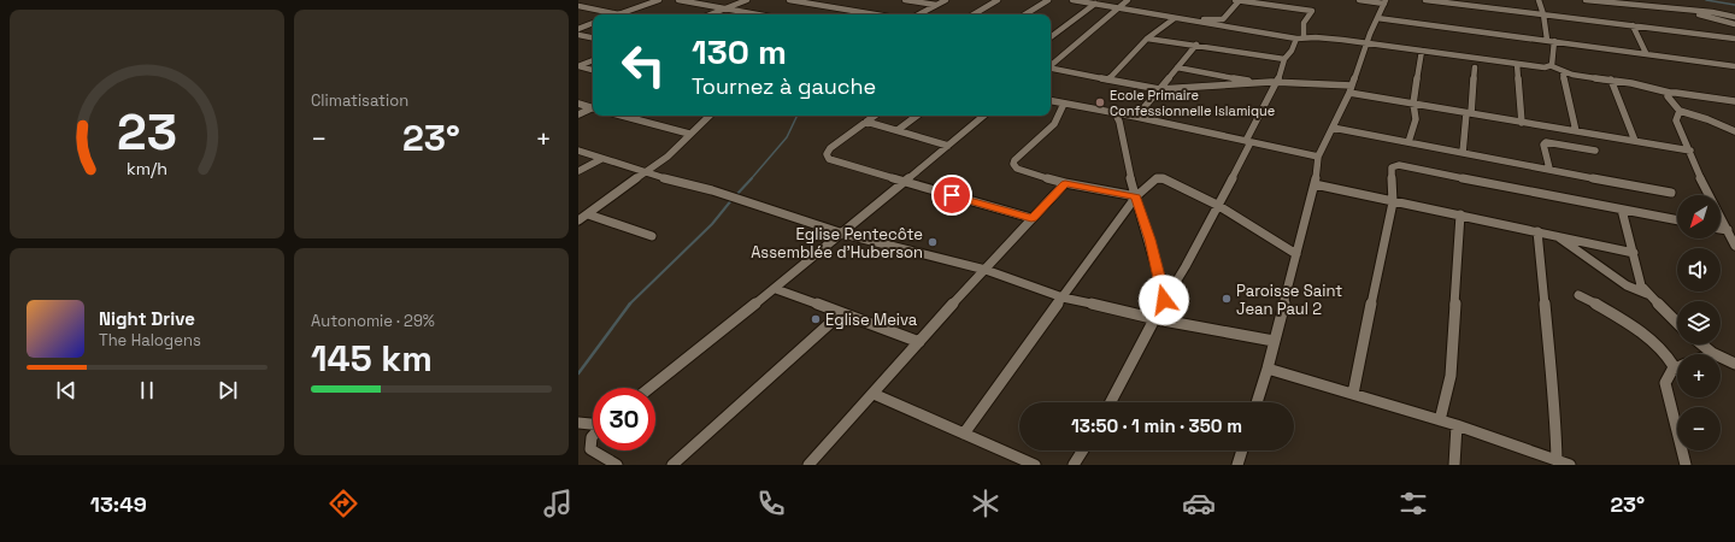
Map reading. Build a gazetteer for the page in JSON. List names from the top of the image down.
{
  "places": [
    "Ecole Primaire Confessionnelle Islamique",
    "Eglise Pentecôte Assemblée d'Huberson",
    "Paroisse Saint Jean Paul 2",
    "Eglise Meiva"
  ],
  "north": "bottom left",
  "page": {
    "tile": [
      "Climatisation",
      ["Autonomie · 29%", "145 km"]
    ],
    "turn": ["130 m", "Tournez à gauche"],
    "heat": ["−", "23°", "+"],
    "map_buttons": ["+", "−"],
    "song": ["Night Drive", "The Halogens"],
    "limit": "30",
    "trip": "13:50 · 1 min · 350 m",
    "tabs": ["13:49", "23°"],
    "gauge": ["23", "km/h"]
  }
}
